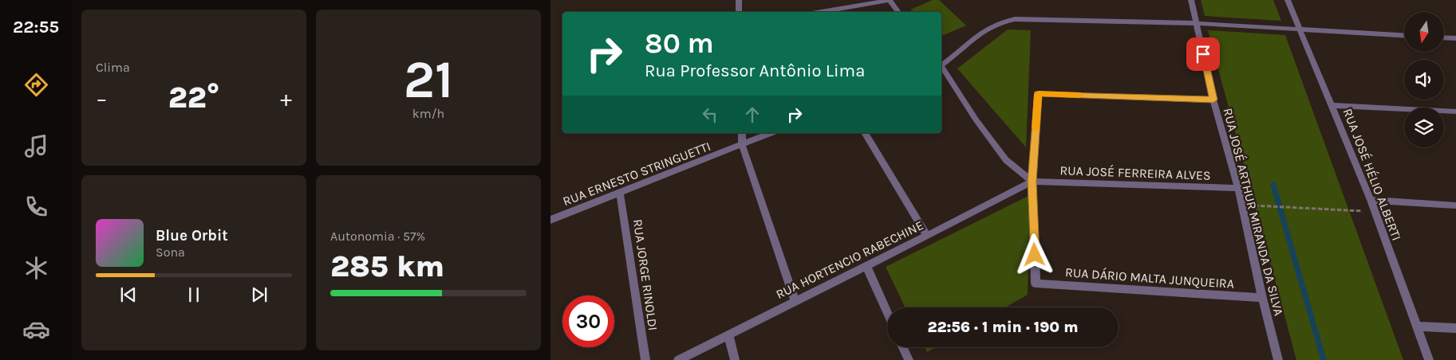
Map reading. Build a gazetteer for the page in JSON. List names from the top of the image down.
{
  "streets": {
    "street": [
      "RUA JOSÉ FERREIRA ALVES",
      "RUA ERNESTO STRINGUETTI",
      "RUA JOSÉ HÉLIO ALBERTI",
      "RUA JOSÉ ARTHUR MIRANDA DA SILVA",
      "RUA HORTENCIO RABECHINE",
      "RUA JORGE RINOLDI",
      "RUA DÁRIO MALTA JUNQUEIRA"
    ]
  },
  "crossings": [
    ["RUA JOSÉ FERREIRA ALVES", "RUA JOSÉ ARTHUR MIRANDA DA SILVA"],
    ["RUA JOSÉ FERREIRA ALVES", "RUA HORTENCIO RABECHINE"],
    ["RUA JOSÉ FERREIRA ALVES", "RUA DÁRIO MALTA JUNQUEIRA"],
    ["RUA ERNESTO STRINGUETTI", "RUA JORGE RINOLDI"],
    ["RUA JOSÉ ARTHUR MIRANDA DA SILVA", "RUA DÁRIO MALTA JUNQUEIRA"],
    ["RUA HORTENCIO RABECHINE", "RUA DÁRIO MALTA JUNQUEIRA"]
  ],
  "north": "bottom",
  "page": {
    "tabs": "22:55",
    "tile": [
      "Clima",
      ["21", "km/h"],
      ["Autonomia · 57%", "285 km"]
    ],
    "turn": ["80 m", "Rua Professor Antônio Lima"],
    "heat": ["−", "22°", "+"],
    "song": ["Blue Orbit", "Sona"],
    "limit": "30",
    "trip": "22:56 · 1 min · 190 m"
  }
}
